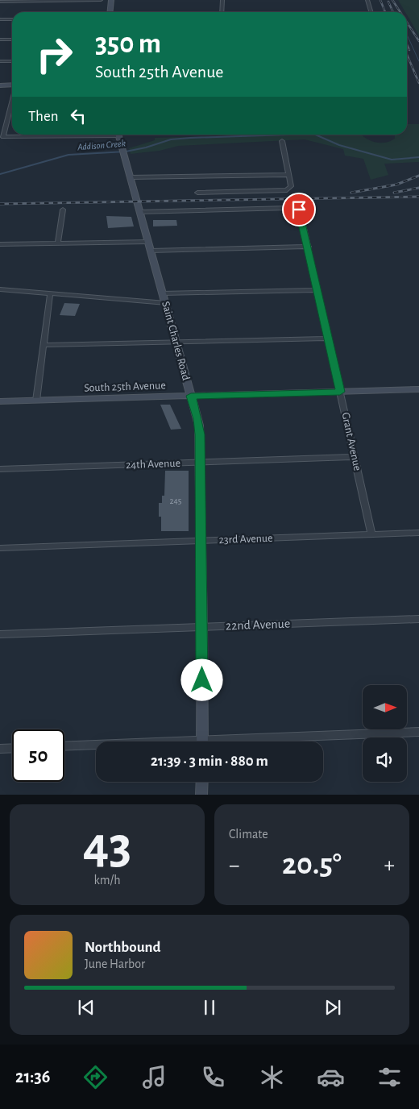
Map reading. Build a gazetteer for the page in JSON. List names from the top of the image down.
{
  "streets": {
    "main road": ["Saint Charles Road", "South 25th Avenue"],
    "street": [
      "Grant Avenue",
      "24th Avenue",
      "23rd Avenue",
      "22nd Avenue"
    ]
  },
  "crossings": [
    ["Saint Charles Road", "South 25th Avenue"],
    ["Saint Charles Road", "Grant Avenue"],
    ["Saint Charles Road", "24th Avenue"],
    ["Saint Charles Road", "23rd Avenue"],
    ["Saint Charles Road", "22nd Avenue"],
    ["South 25th Avenue", "Grant Avenue"],
    ["Grant Avenue", "24th Avenue"],
    ["Grant Avenue", "23rd Avenue"]
  ],
  "water": ["Addison Creek"],
  "house_numbers": ["245"],
  "north": "right",
  "page": {
    "turn": ["350 m", "South 25th Avenue"],
    "then": "Then",
    "limit": "50",
    "trip": "21:39 · 3 min · 880 m",
    "tile": [
      ["43", "km/h"],
      "Climate"
    ],
    "heat": ["−", "20.5°", "+"],
    "song": ["Northbound", "June Harbor"],
    "tabs": "21:36"
  }
}
